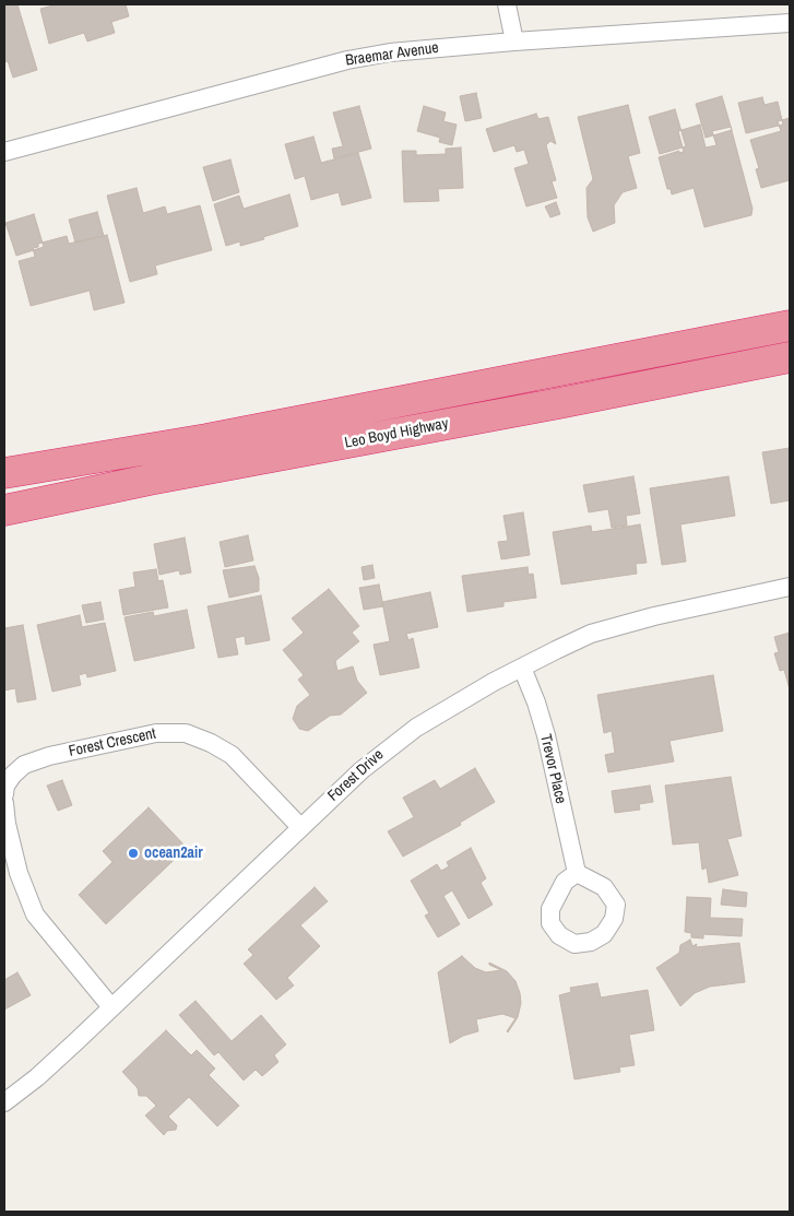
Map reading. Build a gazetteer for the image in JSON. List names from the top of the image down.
{
  "streets": {
    "highway": ["Leo Boyd Highway"],
    "street": [
      "Braemar Avenue",
      "Forest Crescent",
      "Trevor Place",
      "Forest Drive"
    ]
  },
  "crossings": [
    ["Forest Crescent", "Forest Drive"],
    ["Trevor Place", "Forest Drive"]
  ],
  "places": ["ocean2air"]
}
